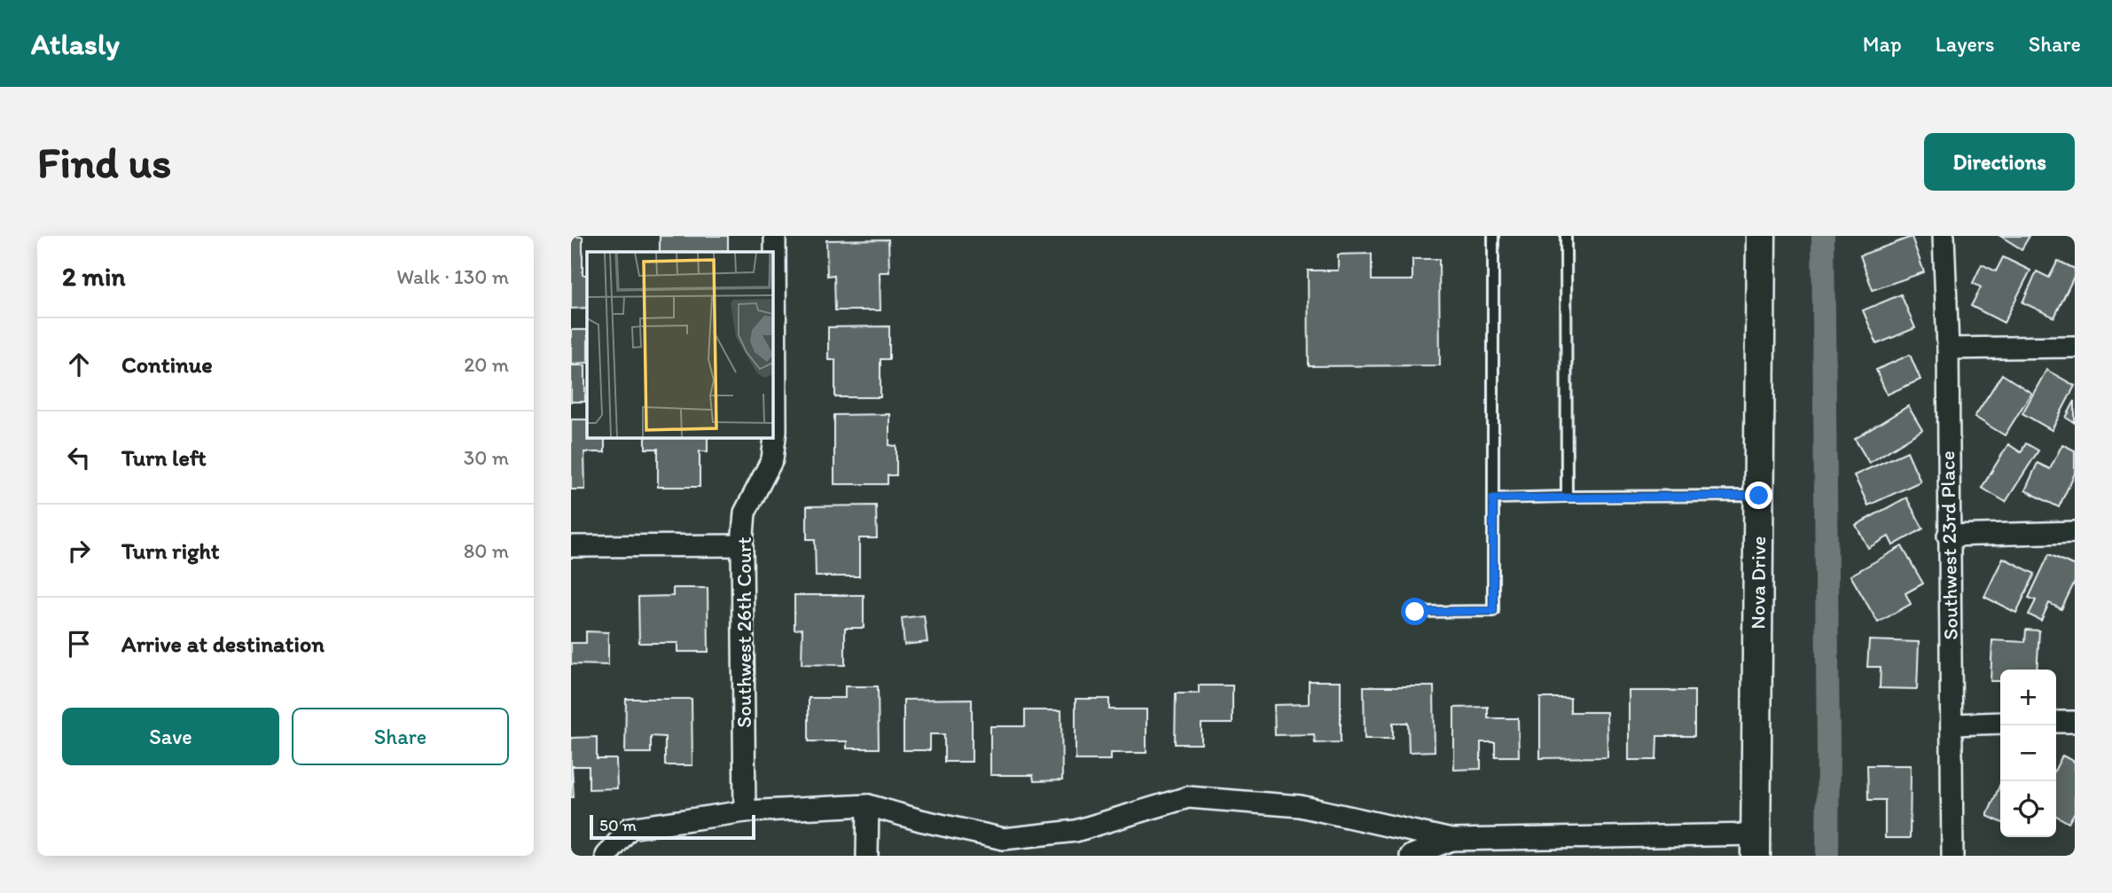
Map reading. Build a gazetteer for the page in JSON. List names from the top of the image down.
{
  "streets": {
    "street": ["Southwest 23rd Place", "Nova Drive", "Southwest 26th Court"]
  },
  "scale_bar": "50 m",
  "page": {
    "header": "Atlasly",
    "nav": ["Map", "Layers", "Share"],
    "buttons": [
      "Directions",
      ["Save", "Share"]
    ],
    "title": "Find us",
    "heading": ["2 min", "Walk · 130 m"],
    "list": [
      ["Continue", "20 m"],
      ["Turn left", "30 m"],
      ["Turn right", "80 m"],
      "Arrive at destination"
    ],
    "map_buttons": ["+", "−"],
    "scale": "50 m"
  }
}
